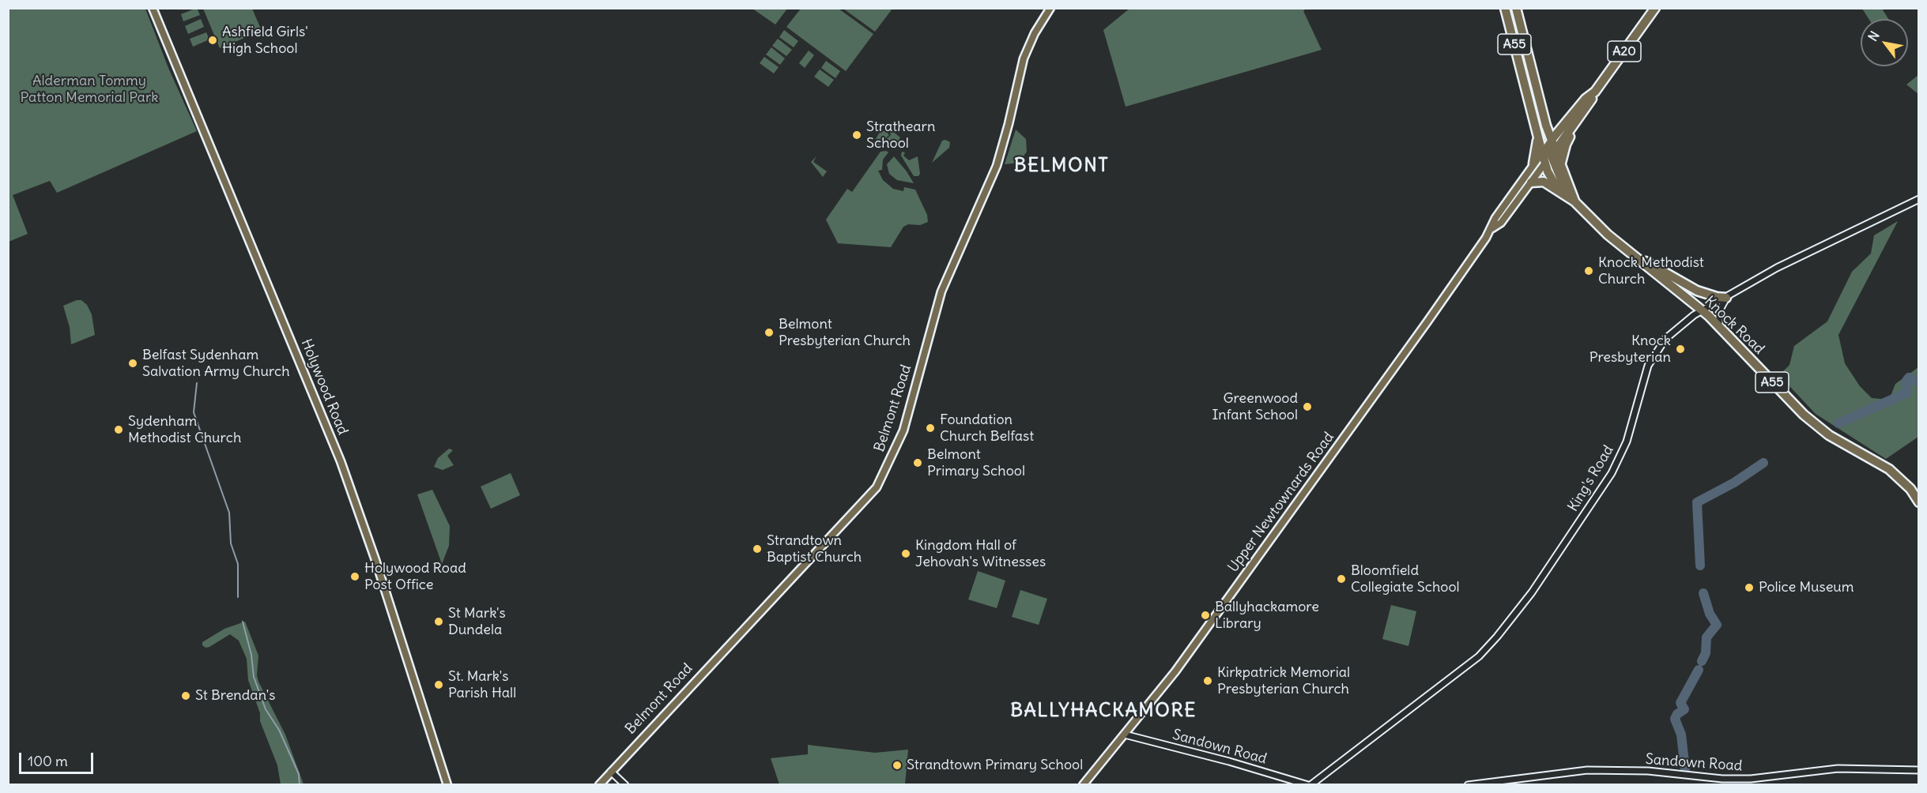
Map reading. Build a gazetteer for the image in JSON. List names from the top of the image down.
{
  "streets": {
    "highway": [
      "A55",
      "A20",
      "Knock Road",
      "Upper Newtownards Road"
    ],
    "main road": ["Holywood Road", "Belmont Road"],
    "street": ["King's Road", "Sandown Road"]
  },
  "crossings": [
    ["A55", "Knock Road"],
    ["A55", "Upper Newtownards Road"],
    ["Knock Road", "King's Road"],
    ["Knock Road", "Upper Newtownards Road"],
    ["King's Road", "Sandown Road"],
    ["Upper Newtownards Road", "Sandown Road"]
  ],
  "districts": ["BELMONT", "BALLYHACKAMORE"],
  "parks": ["Alderman Tommy Patton Memorial Park"],
  "places": [
    "Ashfield Girls' High School",
    "Strathearn School",
    "Knock Methodist Church",
    "Belmont Presbyterian Church",
    "Knock Presbyterian",
    "Belfast Sydenham Salvation Army Church",
    "Greenwood Infant School",
    "Foundation Church Belfast",
    "Sydenham Methodist Church",
    "Belmont Primary School",
    "Strandtown Baptist Church",
    "Kingdom Hall of Jehovah's Witnesses",
    "Holywood Road Post Office",
    "Bloomfield Collegiate School",
    "Police Museum",
    "Ballyhackamore Library",
    "St Mark's Dundela",
    "Kirkpatrick Memorial Presbyterian Church",
    "St. Mark's Parish Hall",
    "St Brendan's",
    "Strandtown Primary School"
  ],
  "scale_bar": "100 m",
  "north": "top left"
}
